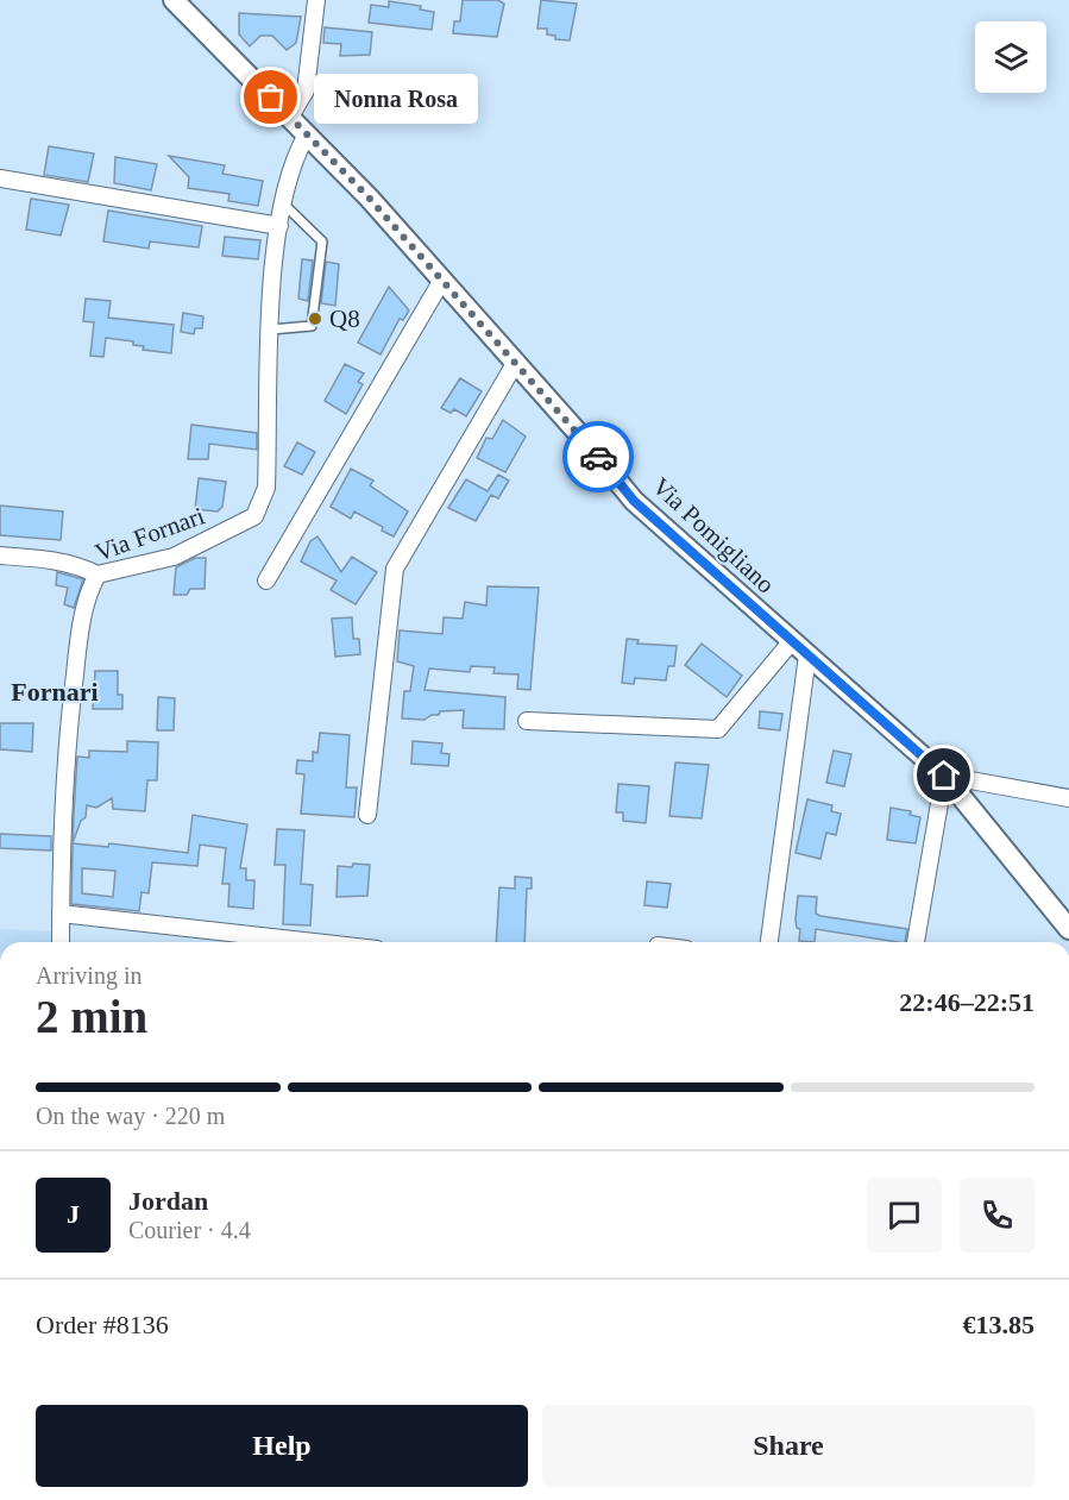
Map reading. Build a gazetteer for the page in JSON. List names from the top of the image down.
{
  "streets": {
    "street": ["Via Fornari", "Via Pomigliano"]
  },
  "crossings": [
    ["Via Fornari", "Via Pomigliano"]
  ],
  "districts": ["Fornari"],
  "places": ["Nonna Rosa", "Q8"],
  "page": {
    "bubble": "Nonna Rosa",
    "heading": ["2 min", "Arriving in", "22:46–22:51"],
    "panel": [
      "Jordan",
      "Courier · 4.4",
      "Order #8136",
      "€13.85"
    ],
    "bar": "On the way · 220 m",
    "round": "J",
    "buttons": ["Help", "Share"]
  }
}
